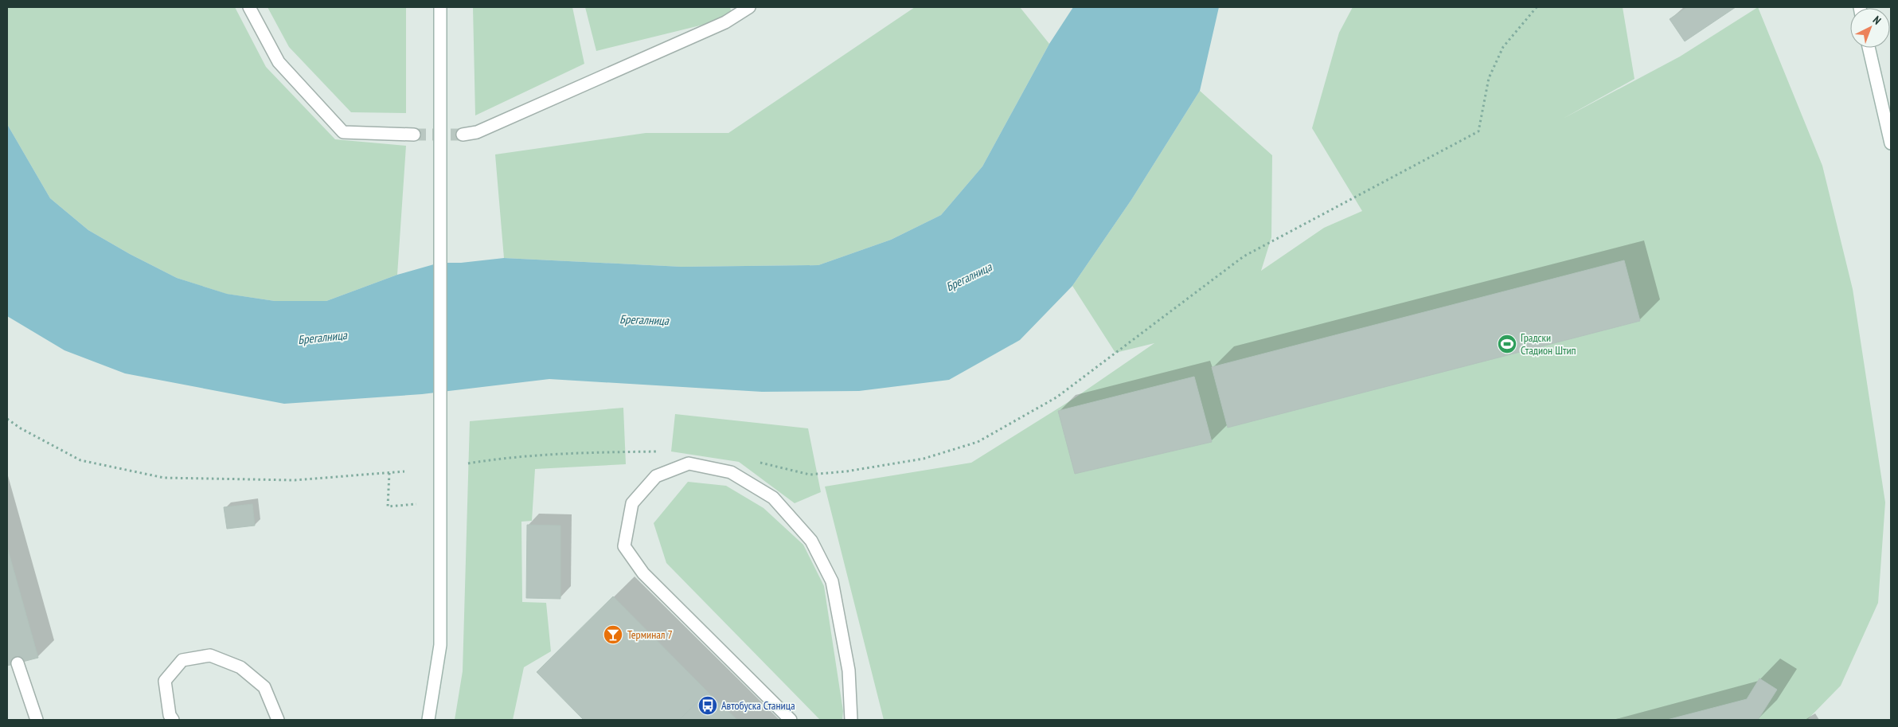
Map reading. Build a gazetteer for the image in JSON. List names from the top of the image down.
{
  "water": ["Брегалница"],
  "places": {
    "sports": ["Градски Стадион Штип"],
    "bar": ["Терминал 7"],
    "bus stop": ["Автобуска Станица"]
  },
  "north": "top right"
}
